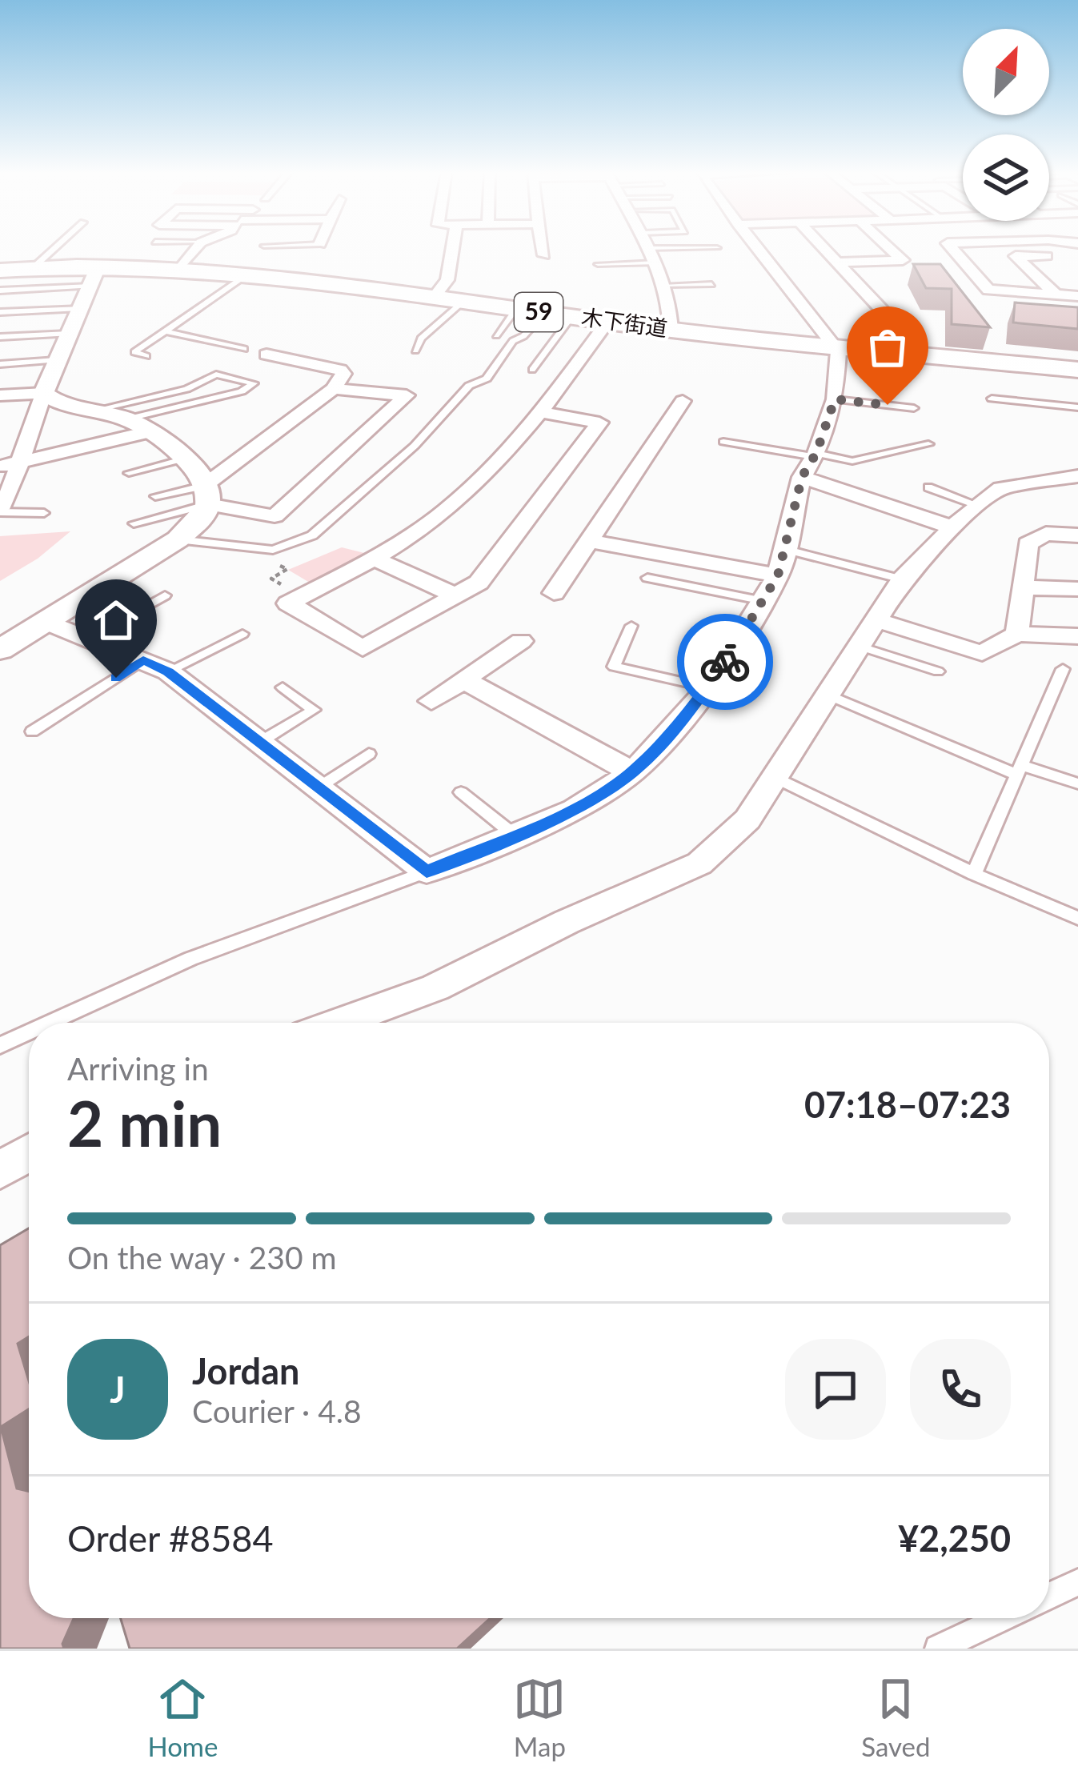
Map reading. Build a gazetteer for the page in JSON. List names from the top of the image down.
{
  "streets": {
    "main road": ["59", "木下街道"]
  },
  "north": "top right",
  "page": {
    "heading": ["2 min", "Arriving in", "07:18–07:23"],
    "panel": [
      "Jordan",
      "Courier · 4.8",
      "Order #8584",
      "¥2,250"
    ],
    "bar": "On the way · 230 m",
    "round": "J",
    "tabs": ["Home", "Map", "Saved"]
  }
}
